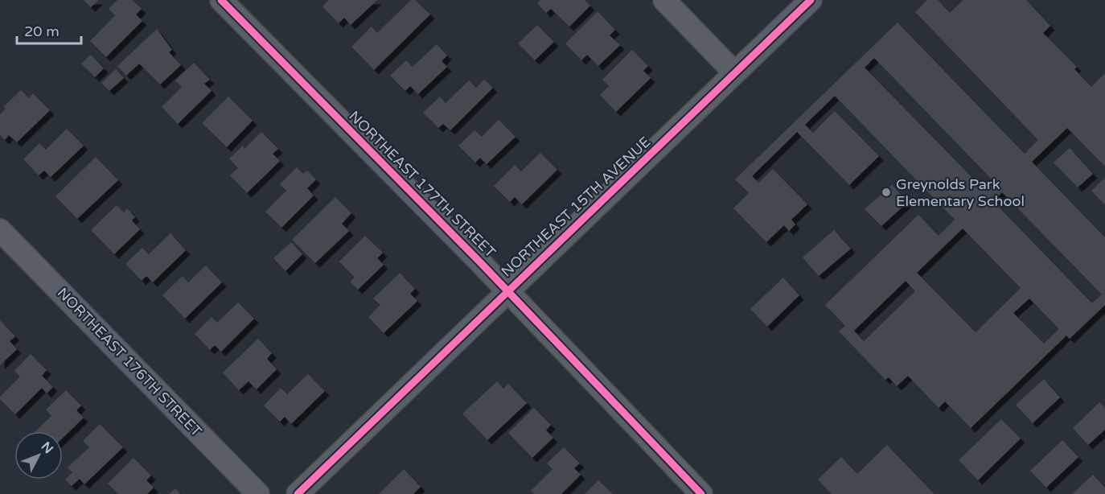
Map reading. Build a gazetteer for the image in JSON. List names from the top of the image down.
{
  "streets": {
    "street": ["NORTHEAST 177TH STREET", "NORTHEAST 15TH AVENUE", "NORTHEAST 176TH STREET"]
  },
  "crossings": [
    ["NORTHEAST 177TH STREET", "NORTHEAST 15TH AVENUE"]
  ],
  "places": ["Greynolds Park Elementary School"],
  "scale_bar": "20 m",
  "north": "top right"
}
